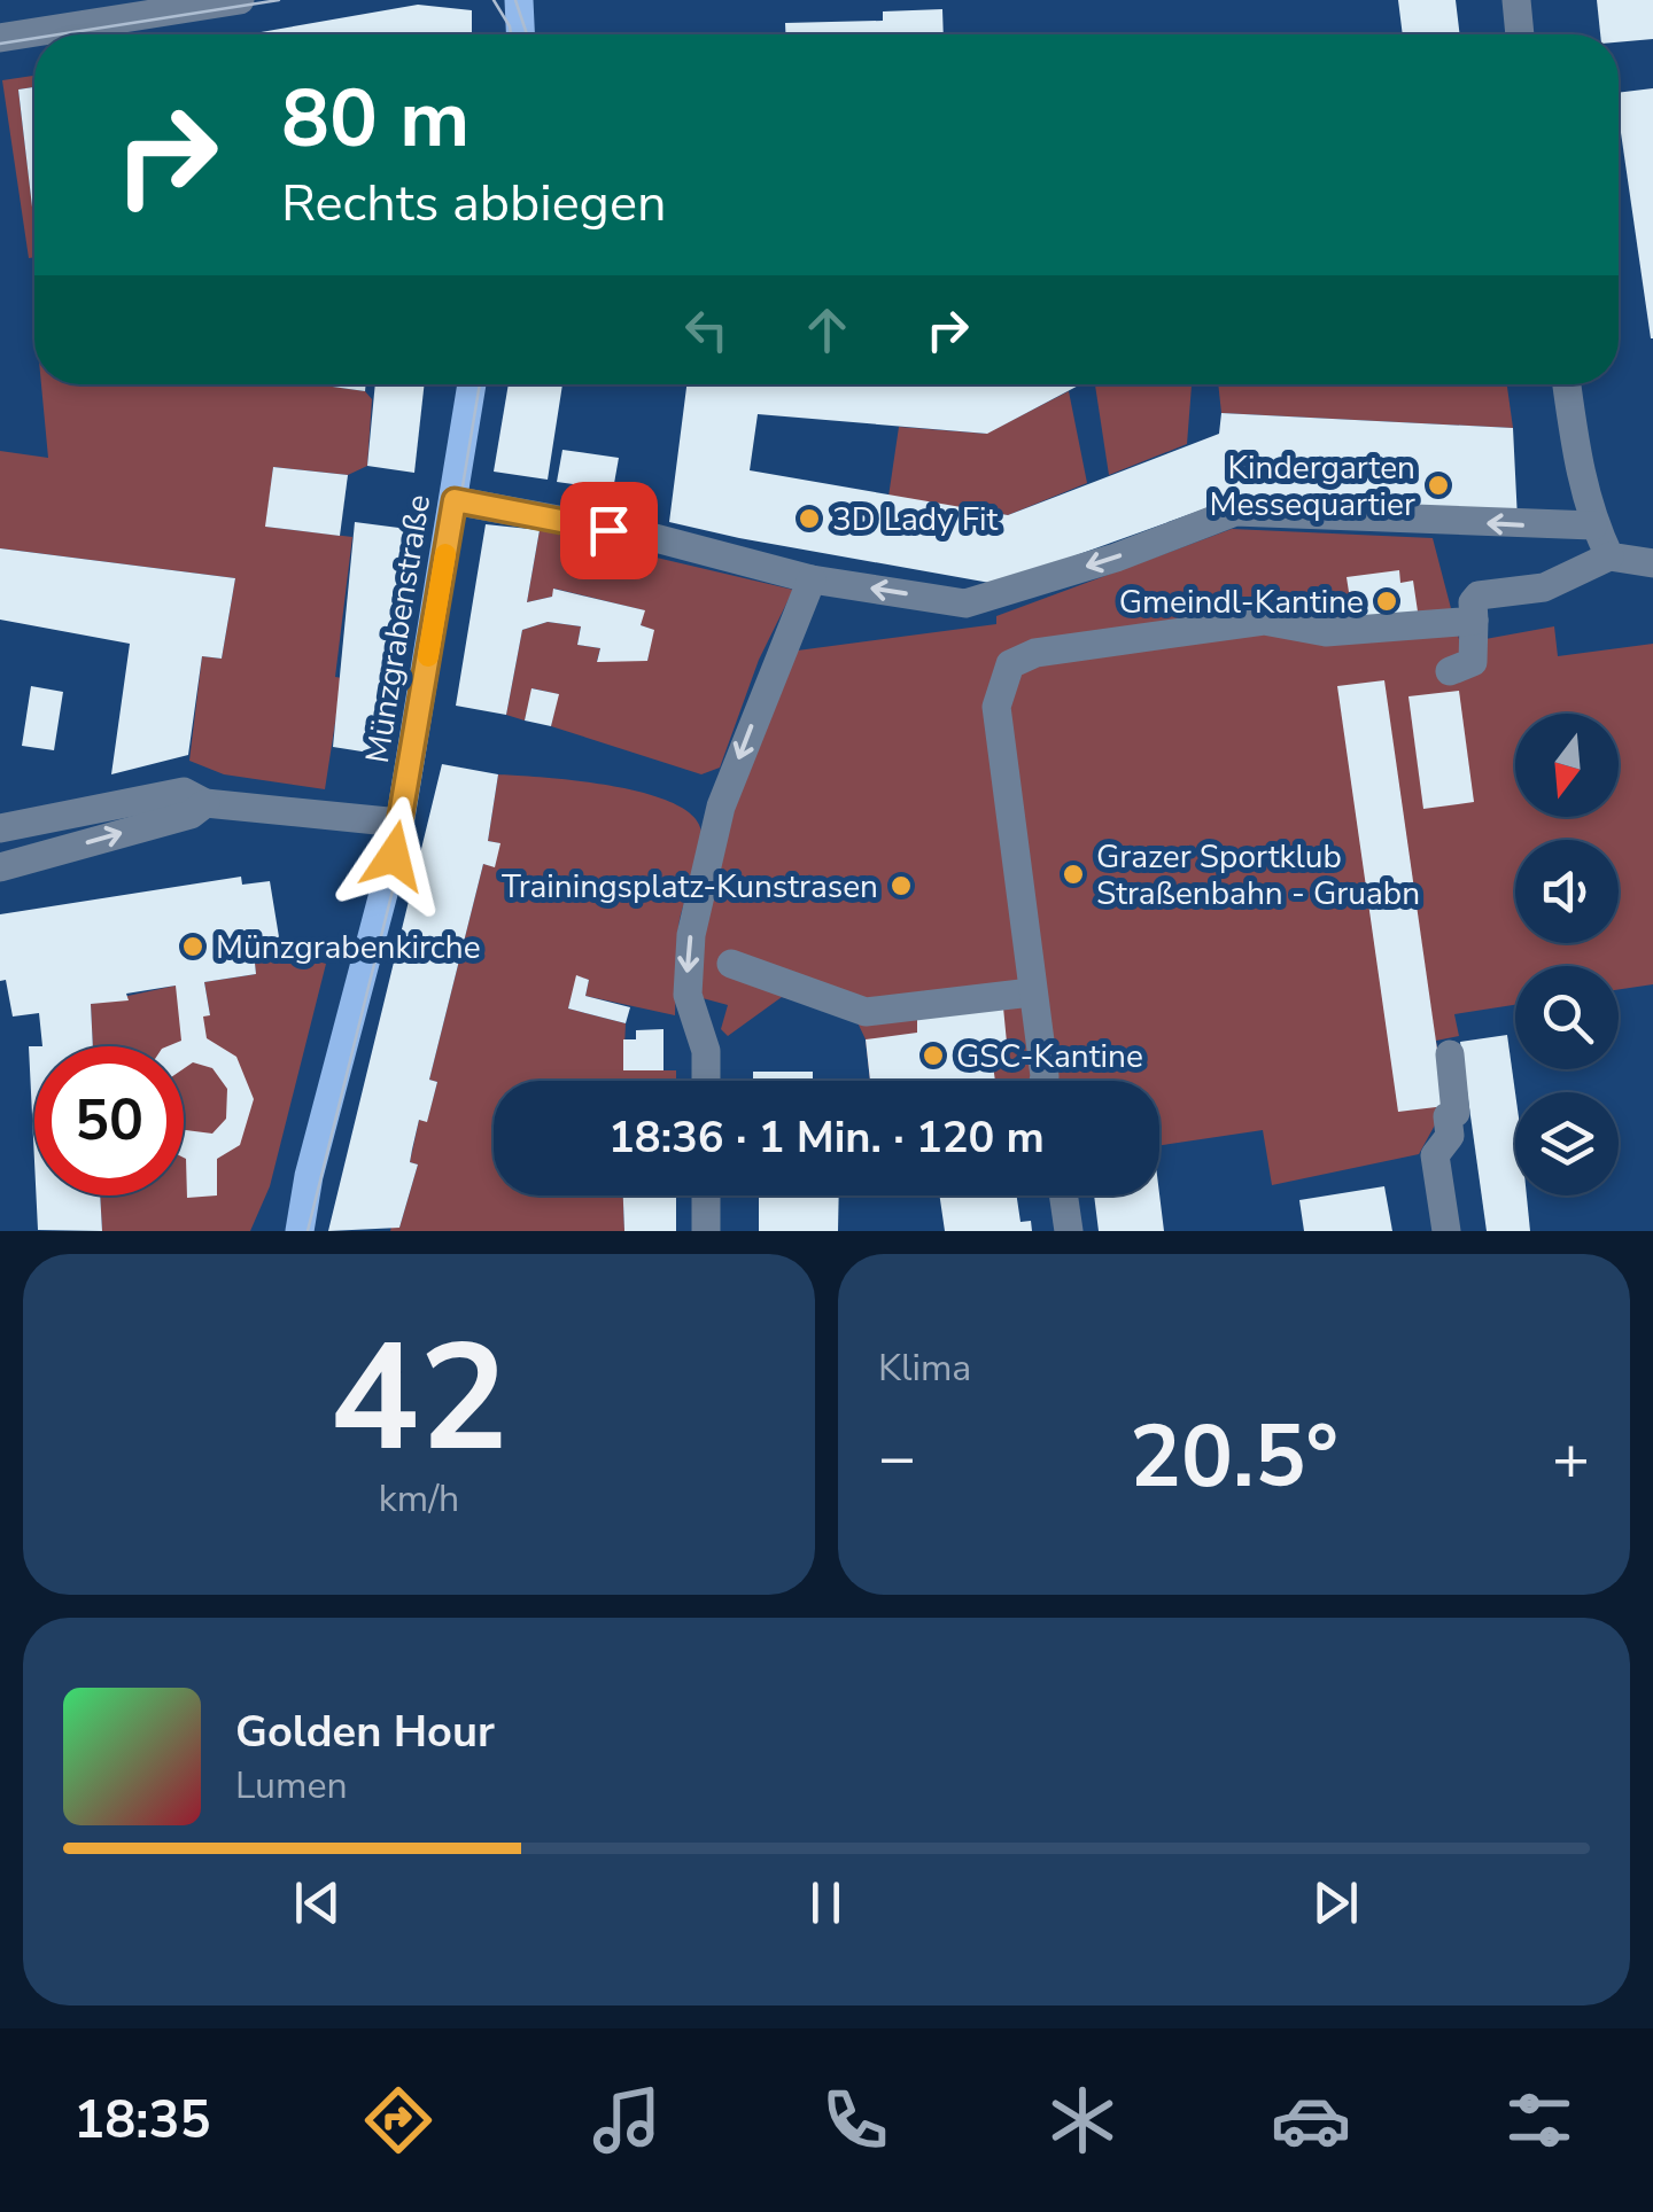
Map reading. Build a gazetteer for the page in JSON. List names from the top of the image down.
{
  "streets": {
    "main road": ["Münzgrabenstraße"]
  },
  "places": [
    "Kindergarten Messequartier",
    "3D Lady Fit",
    "Gmeindl-Kantine",
    "Grazer Sportklub Straßenbahn - Gruabn",
    "Trainingsplatz-Kunstrasen",
    "Münzgrabenkirche",
    "GSC-Kantine"
  ],
  "north": "bottom",
  "page": {
    "turn": ["80 m", "Rechts abbiegen"],
    "limit": "50",
    "trip": "18:36 · 1 Min. · 120 m",
    "tile": [
      ["42", "km/h"],
      "Klima"
    ],
    "heat": ["−", "20.5°", "+"],
    "song": ["Golden Hour", "Lumen"],
    "tabs": "18:35"
  }
}
